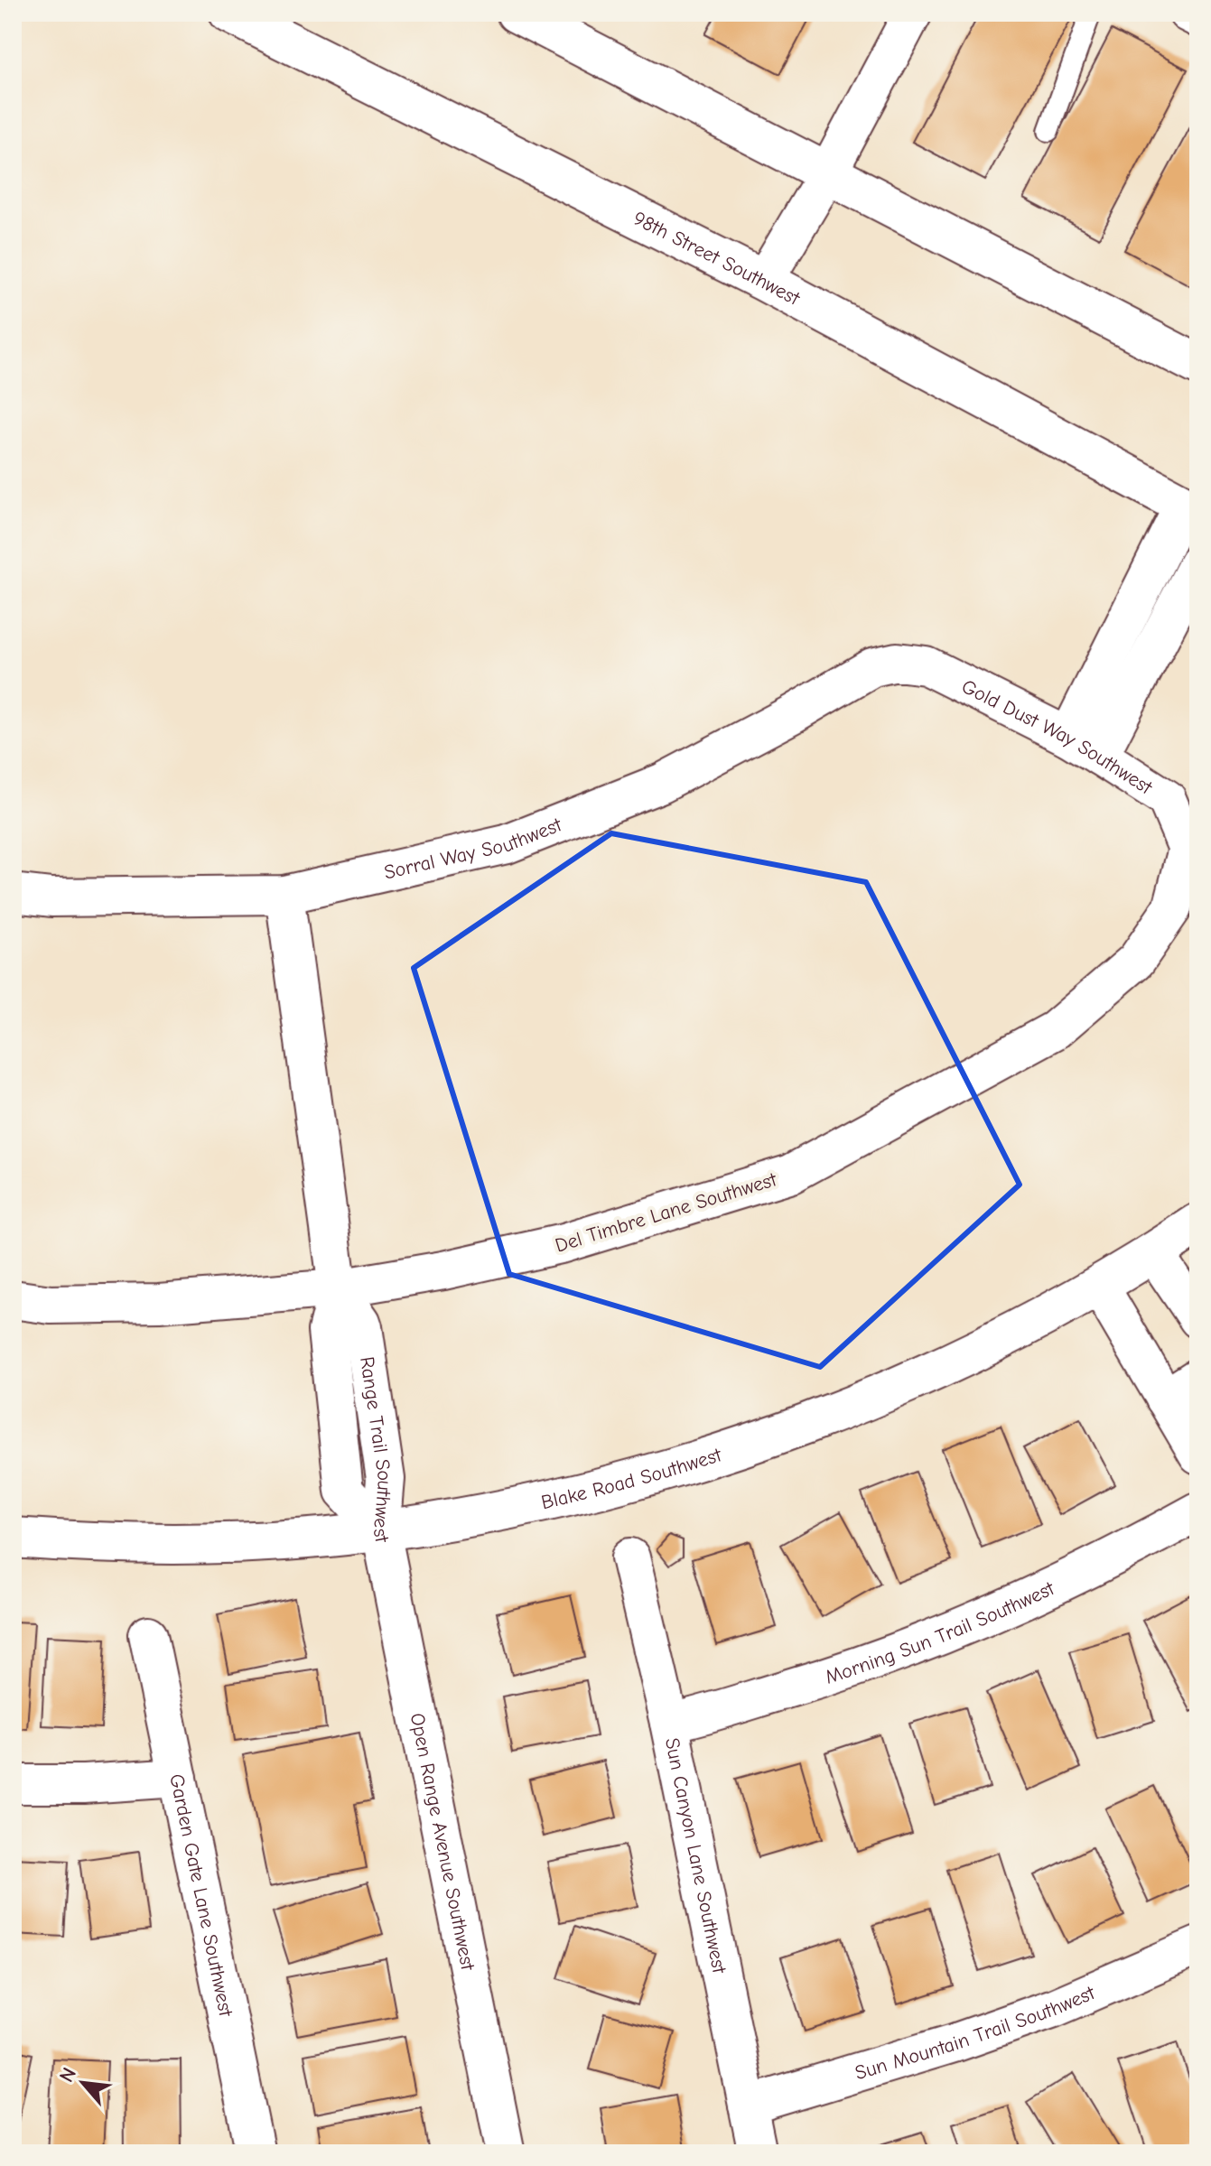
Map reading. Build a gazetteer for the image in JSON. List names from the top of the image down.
{
  "streets": {
    "main road": ["98th Street Southwest", "Blake Road Southwest"],
    "street": [
      "Gold Dust Way Southwest",
      "Sorral Way Southwest",
      "Del Timbre Lane Southwest",
      "Range Trail Southwest",
      "Morning Sun Trail Southwest",
      "Open Range Avenue Southwest",
      "Sun Canyon Lane Southwest",
      "Garden Gate Lane Southwest",
      "Sun Mountain Trail Southwest"
    ]
  },
  "crossings": [
    ["Gold Dust Way Southwest", "Sorral Way Southwest"],
    ["Gold Dust Way Southwest", "Del Timbre Lane Southwest"],
    ["Sorral Way Southwest", "Range Trail Southwest"],
    ["Del Timbre Lane Southwest", "Range Trail Southwest"],
    ["Range Trail Southwest", "Blake Road Southwest"],
    ["Range Trail Southwest", "Open Range Avenue Southwest"],
    ["Blake Road Southwest", "Open Range Avenue Southwest"],
    ["Morning Sun Trail Southwest", "Sun Canyon Lane Southwest"],
    ["Sun Canyon Lane Southwest", "Sun Mountain Trail Southwest"]
  ],
  "north": "top left"
}
